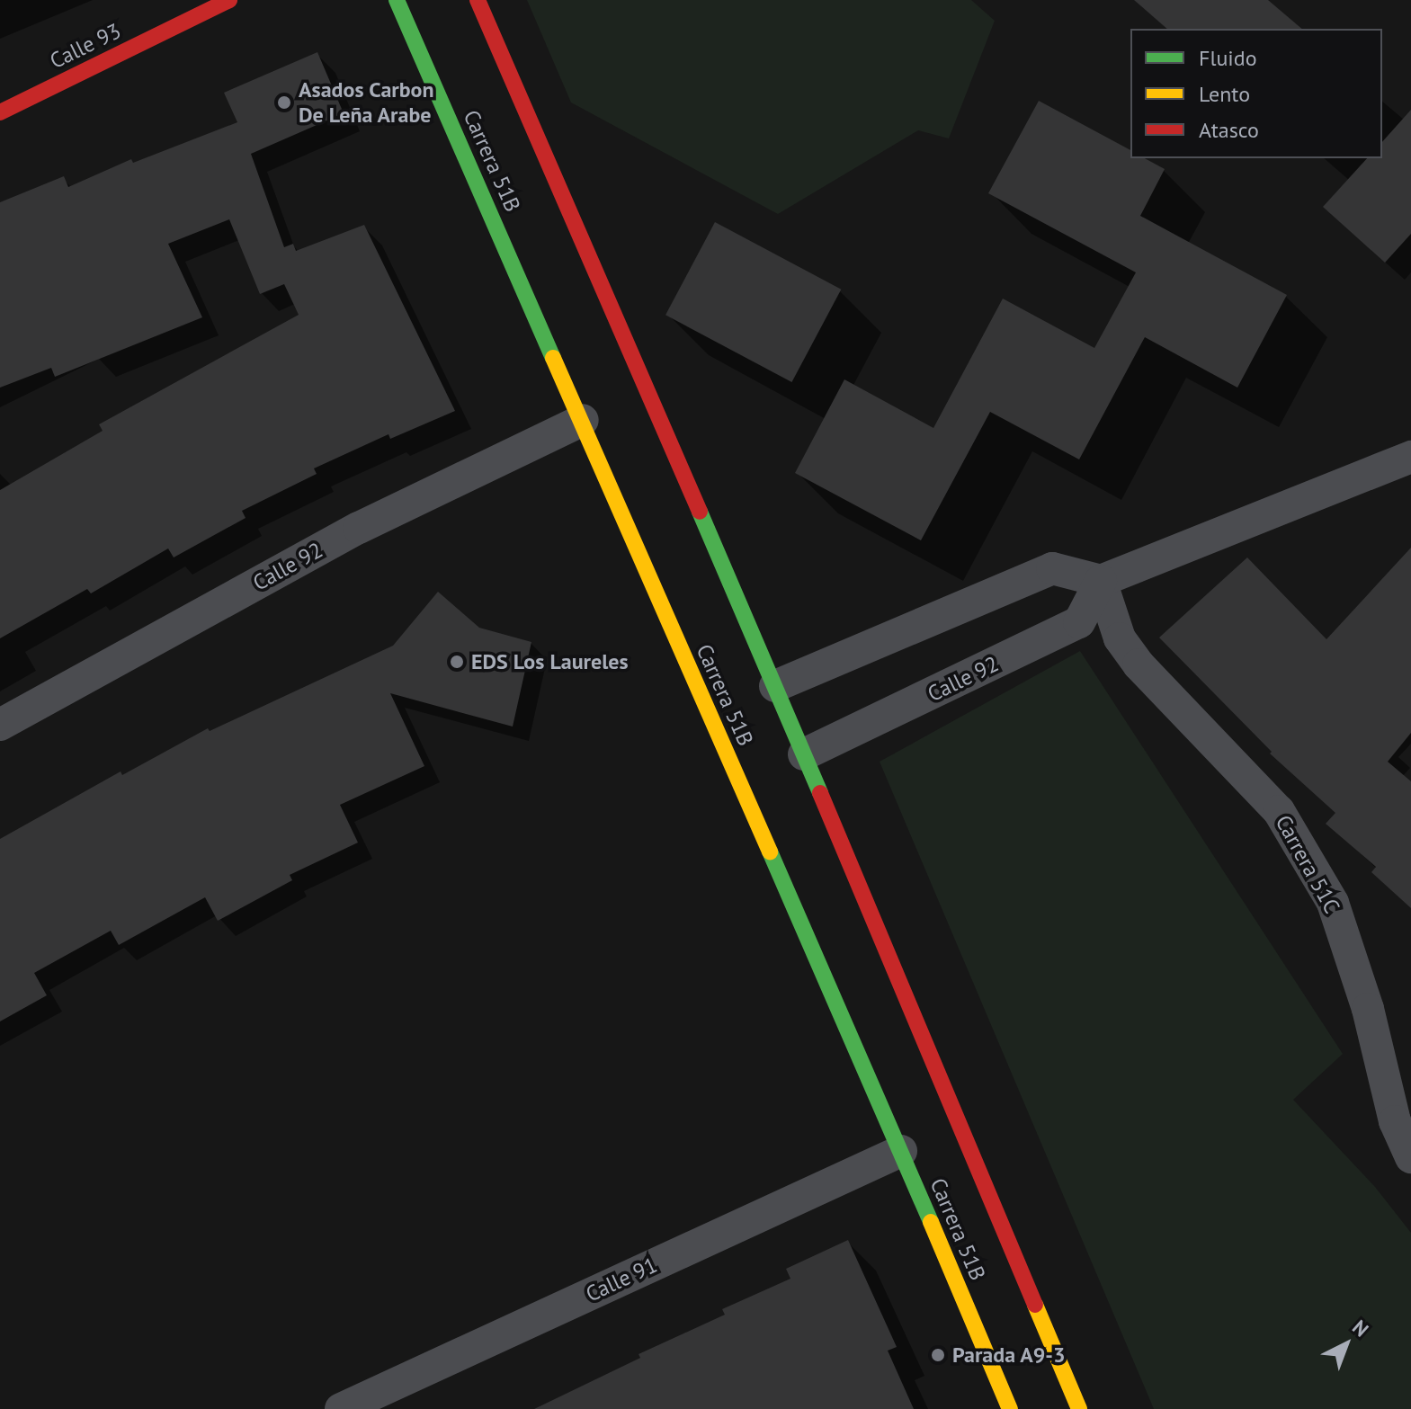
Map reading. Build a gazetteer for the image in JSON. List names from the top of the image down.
{
  "streets": {
    "main road": ["Calle 93", "Carrera 51B"],
    "street": ["Calle 92", "Carrera 51C", "Calle 91"]
  },
  "crossings": [
    ["Carrera 51B", "Calle 92"],
    ["Carrera 51B", "Calle 91"],
    ["Calle 92", "Carrera 51C"]
  ],
  "places": ["Asados Carbon De Leña Arabe", "EDS Los Laureles", "Parada A9-3"],
  "legend": ["Fluido", "Lento", "Atasco"],
  "north": "top right"
}
